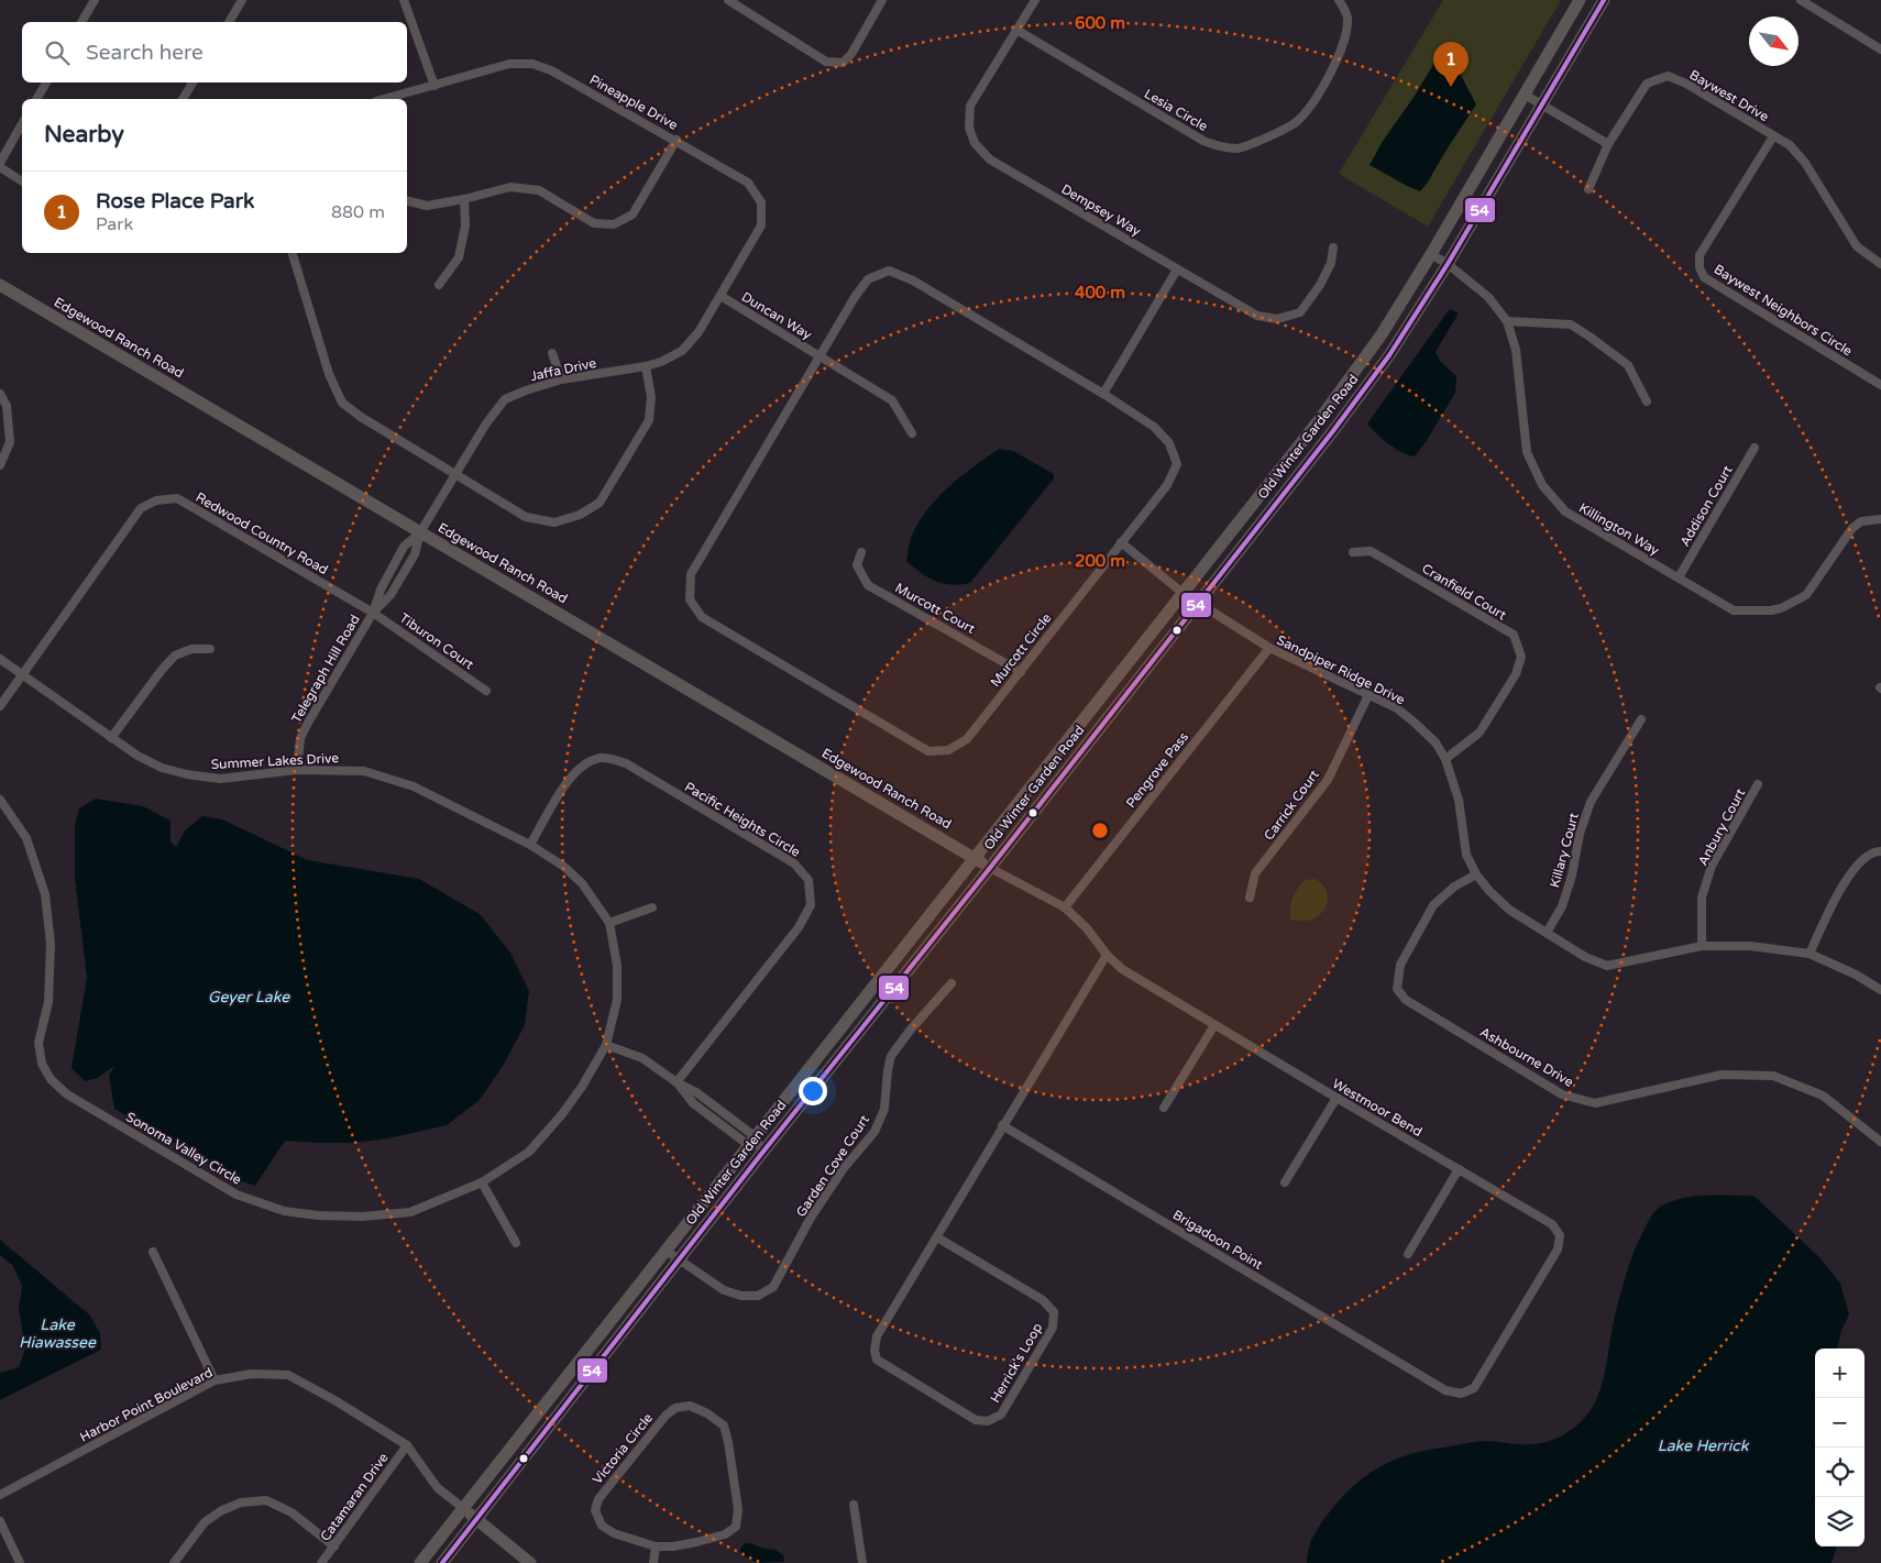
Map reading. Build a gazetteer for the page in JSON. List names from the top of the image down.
{
  "streets": {
    "main road": ["Edgewood Ranch Road", "Old Winter Garden Road"],
    "street": [
      "Baywest Drive",
      "Pineapple Drive",
      "Lesia Circle",
      "Dempsey Way",
      "Baywest Neighbors Circle",
      "Duncan Way",
      "Jaffa Drive",
      "Addison Court",
      "Killington Way",
      "Redwood Country Road",
      "Cranfield Court",
      "Murcott Court",
      "Tiburon Court",
      "Murcott Circle",
      "Telegraph Hill Road",
      "Sandpiper Ridge Drive",
      "Summer Lakes Drive",
      "Pengrove Pass",
      "Carrick Court",
      "Pacific Heights Circle",
      "Anbury Court",
      "Killary Court",
      "Ashbourne Drive",
      "Westmoor Bend",
      "Sonoma Valley Circle",
      "Garden Cove Court",
      "Brigadoon Point",
      "Herrick's Loop",
      "Harbor Point Boulevard",
      "Victoria Circle",
      "Catamaran Drive"
    ]
  },
  "crossings": [
    ["Baywest Drive", "Baywest Neighbors Circle"],
    ["Pineapple Drive", "Duncan Way"],
    ["Pineapple Drive", "Jaffa Drive"],
    ["Lesia Circle", "Dempsey Way"],
    ["Duncan Way", "Jaffa Drive"],
    ["Duncan Way", "Murcott Circle"],
    ["Edgewood Ranch Road", "Jaffa Drive"],
    ["Edgewood Ranch Road", "Old Winter Garden Road"],
    ["Edgewood Ranch Road", "Telegraph Hill Road"],
    ["Edgewood Ranch Road", "Westmoor Bend"],
    ["Jaffa Drive", "Telegraph Hill Road"],
    ["Old Winter Garden Road", "Killington Way"],
    ["Old Winter Garden Road", "Sandpiper Ridge Drive"],
    ["Old Winter Garden Road", "Westmoor Bend"],
    ["Old Winter Garden Road", "Garden Cove Court"],
    ["Old Winter Garden Road", "Harbor Point Boulevard"],
    ["Addison Court", "Killington Way"],
    ["Redwood Country Road", "Tiburon Court"],
    ["Redwood Country Road", "Telegraph Hill Road"],
    ["Redwood Country Road", "Summer Lakes Drive"],
    ["Cranfield Court", "Sandpiper Ridge Drive"],
    ["Murcott Court", "Murcott Circle"],
    ["Tiburon Court", "Telegraph Hill Road"],
    ["Murcott Circle", "Sandpiper Ridge Drive"],
    ["Telegraph Hill Road", "Summer Lakes Drive"],
    ["Sandpiper Ridge Drive", "Pengrove Pass"],
    ["Sandpiper Ridge Drive", "Carrick Court"],
    ["Sandpiper Ridge Drive", "Anbury Court"],
    ["Sandpiper Ridge Drive", "Killary Court"],
    ["Sandpiper Ridge Drive", "Ashbourne Drive"],
    ["Summer Lakes Drive", "Pacific Heights Circle"],
    ["Summer Lakes Drive", "Sonoma Valley Circle"],
    ["Pengrove Pass", "Westmoor Bend"],
    ["Westmoor Bend", "Brigadoon Point"],
    ["Westmoor Bend", "Herrick's Loop"],
    ["Brigadoon Point", "Herrick's Loop"],
    ["Harbor Point Boulevard", "Catamaran Drive"]
  ],
  "water": ["Geyer Lake", "Lake Hiawassee", "Lake Herrick"],
  "lines": ["transit line 54"],
  "north": "bottom right",
  "page": {
    "search": "Search here",
    "pins": "1",
    "heading": "Nearby",
    "list": [
      {
        "mark": "1",
        "name": "Rose Place Park",
        "note": "Park",
        "value": "880 m"
      }
    ],
    "map_buttons": ["+", "−"]
  },
  "rings": ["600 m", "400 m", "200 m"]
}
